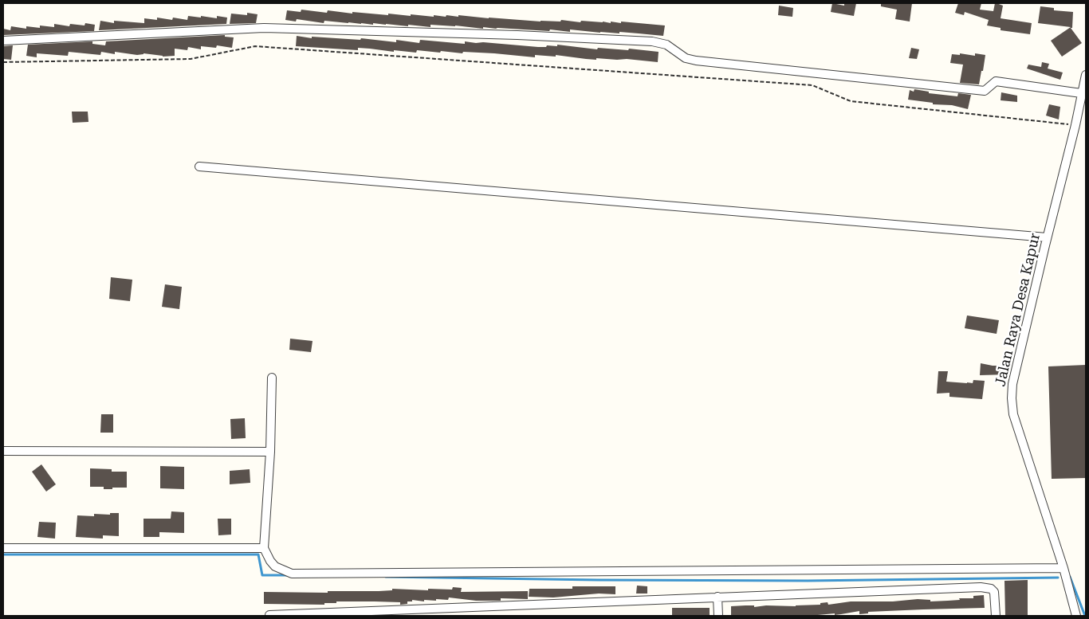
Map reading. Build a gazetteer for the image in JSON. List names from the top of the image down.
{
  "streets": {
    "street": ["Jalan Raya Desa Kapur"]
  }
}
